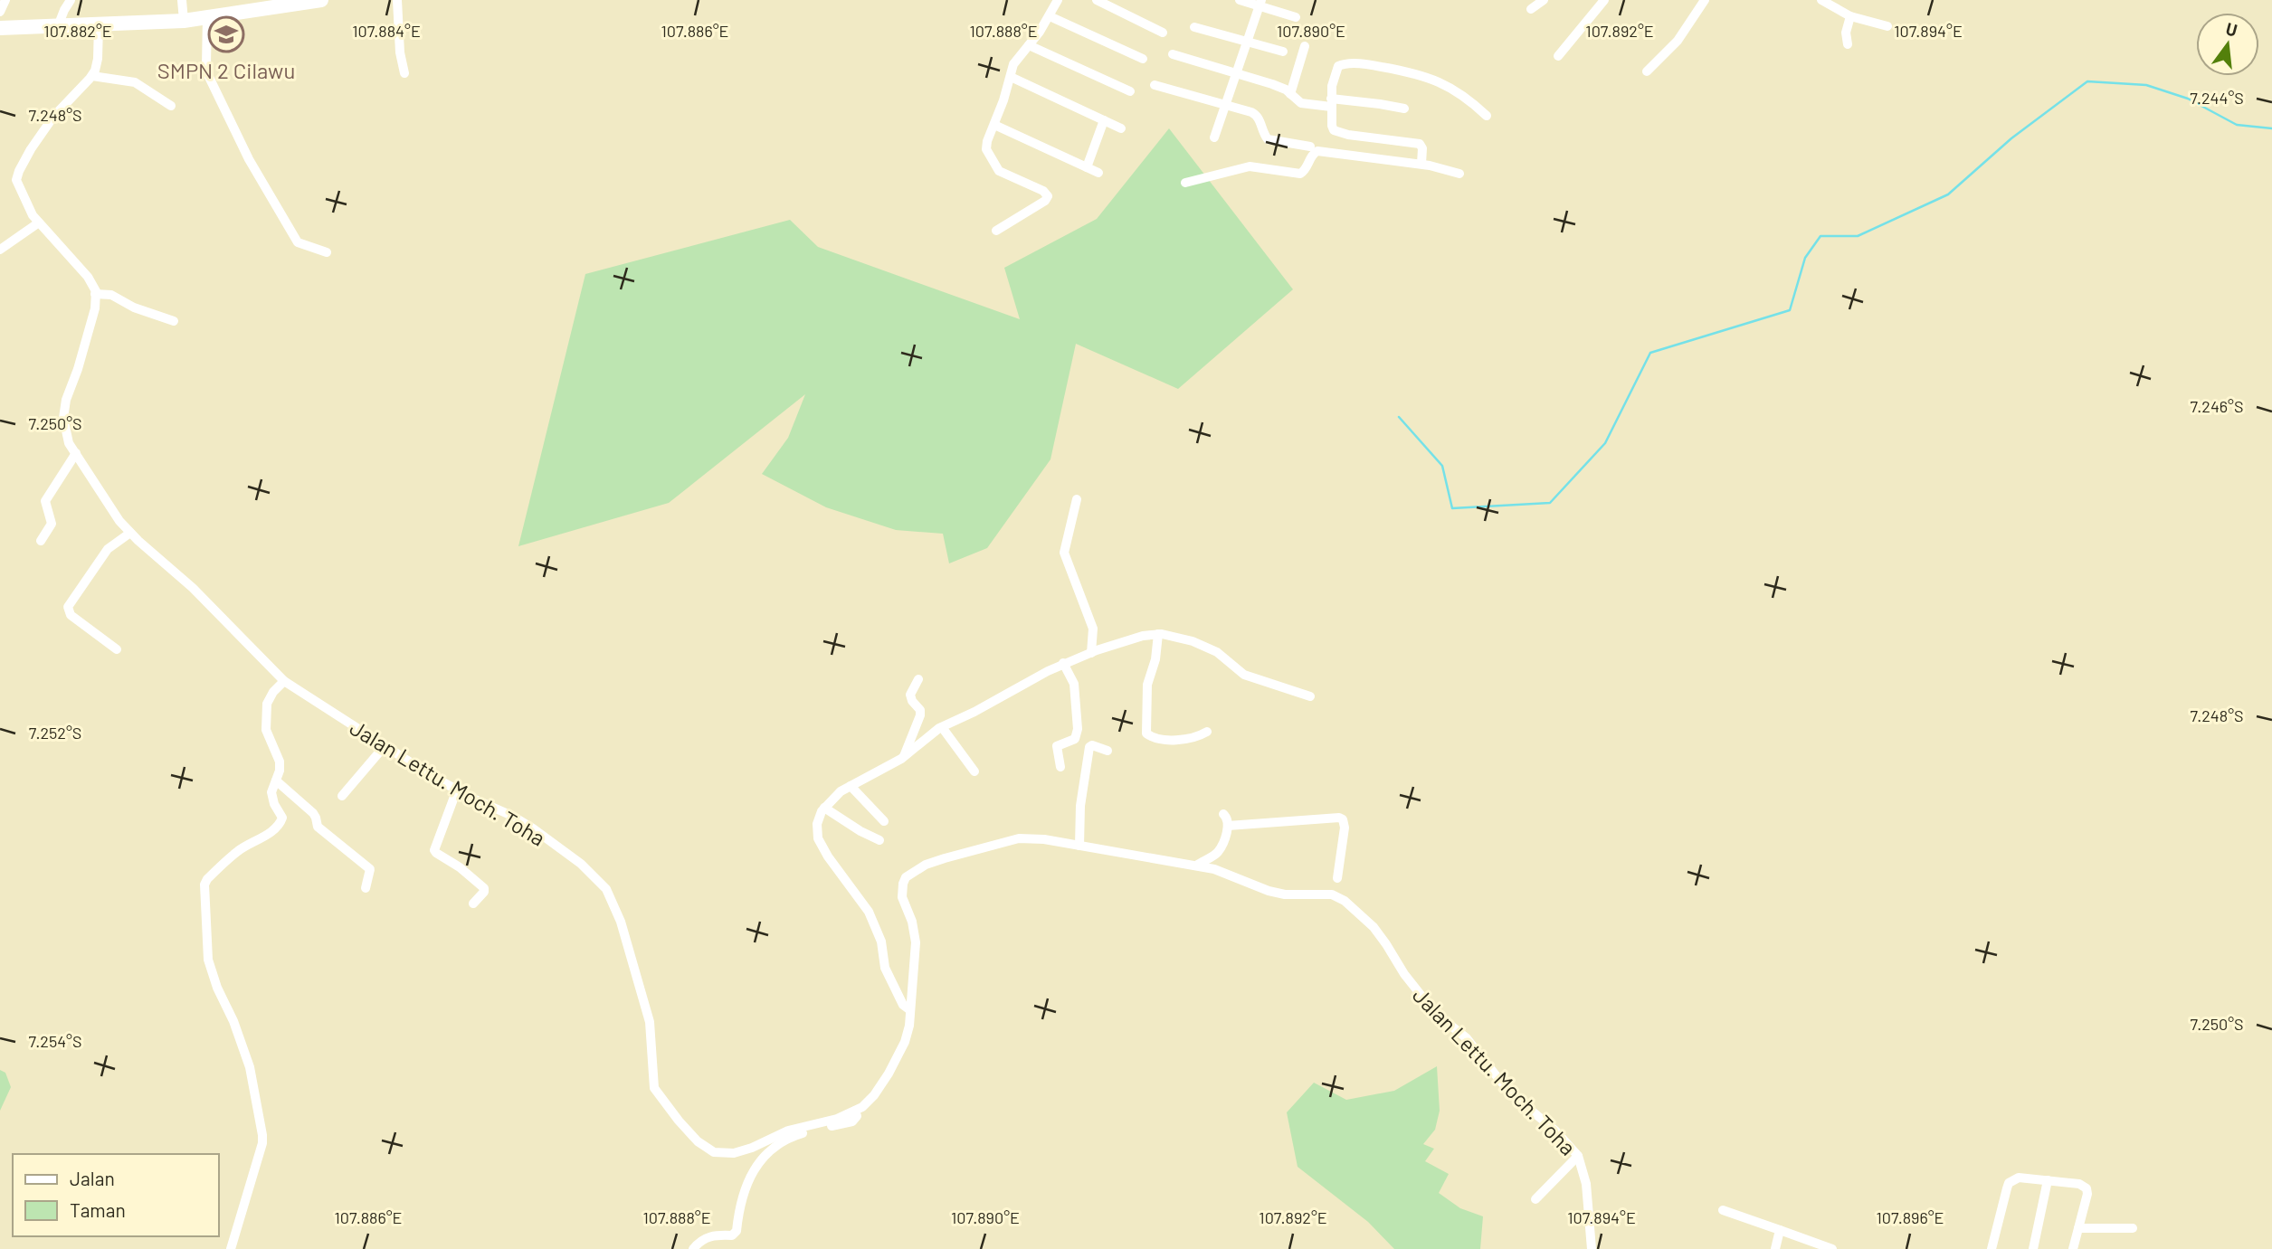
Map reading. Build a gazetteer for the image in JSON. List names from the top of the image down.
{
  "streets": {
    "street": ["Jalan Lettu. Moch. Toha"]
  },
  "places": {
    "school or university": ["SMPN 2 Cilawu"]
  },
  "legend": ["Jalan", "Taman"],
  "north": "top",
  "coordinates": [
    "107.882°E",
    "107.884°E",
    "107.886°E",
    "107.888°E",
    "107.890°E",
    "107.892°E",
    "107.894°E",
    "7.244°S",
    "7.248°S",
    "7.246°S",
    "7.250°S",
    "7.252°S",
    "7.254°S",
    "107.896°E"
  ]
}
